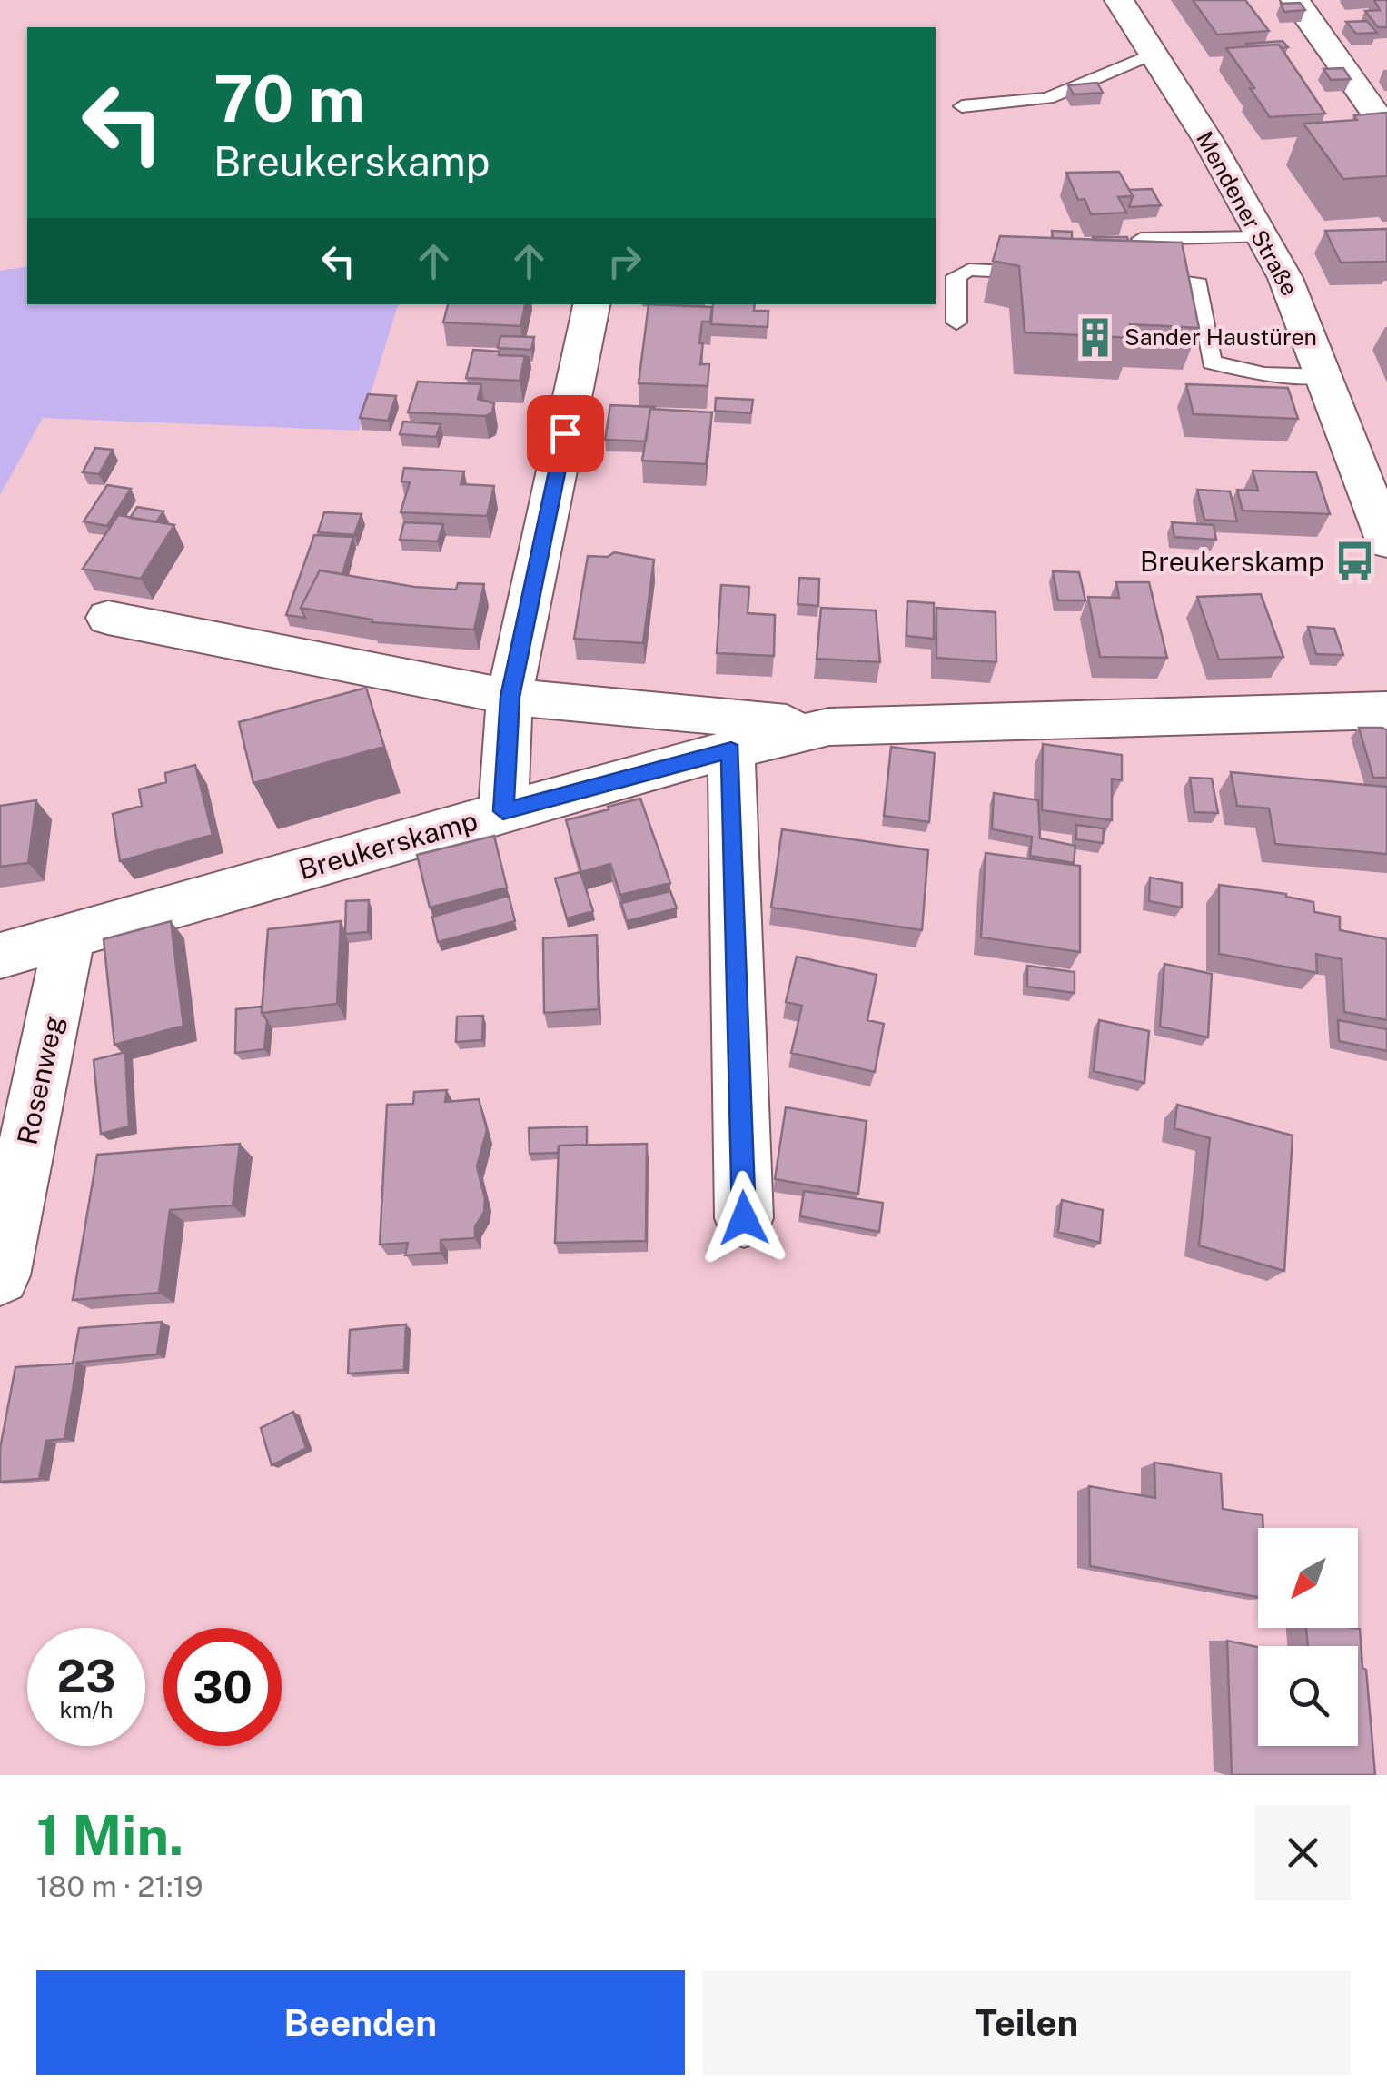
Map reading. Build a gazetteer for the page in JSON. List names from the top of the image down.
{
  "streets": {
    "street": ["Mendener Straße", "Breukerskamp", "Rosenweg"]
  },
  "crossings": [
    ["Breukerskamp", "Rosenweg"]
  ],
  "places": {
    "building": ["Sander Haustüren"],
    "bus stop": ["Breukerskamp"]
  },
  "north": "bottom left",
  "page": {
    "turn": ["70 m", "Breukerskamp"],
    "speed": "23 km/h",
    "limit": "30",
    "heading": ["1 Min.", "180 m · 21:19"],
    "buttons": ["Beenden", "Teilen"]
  }
}
